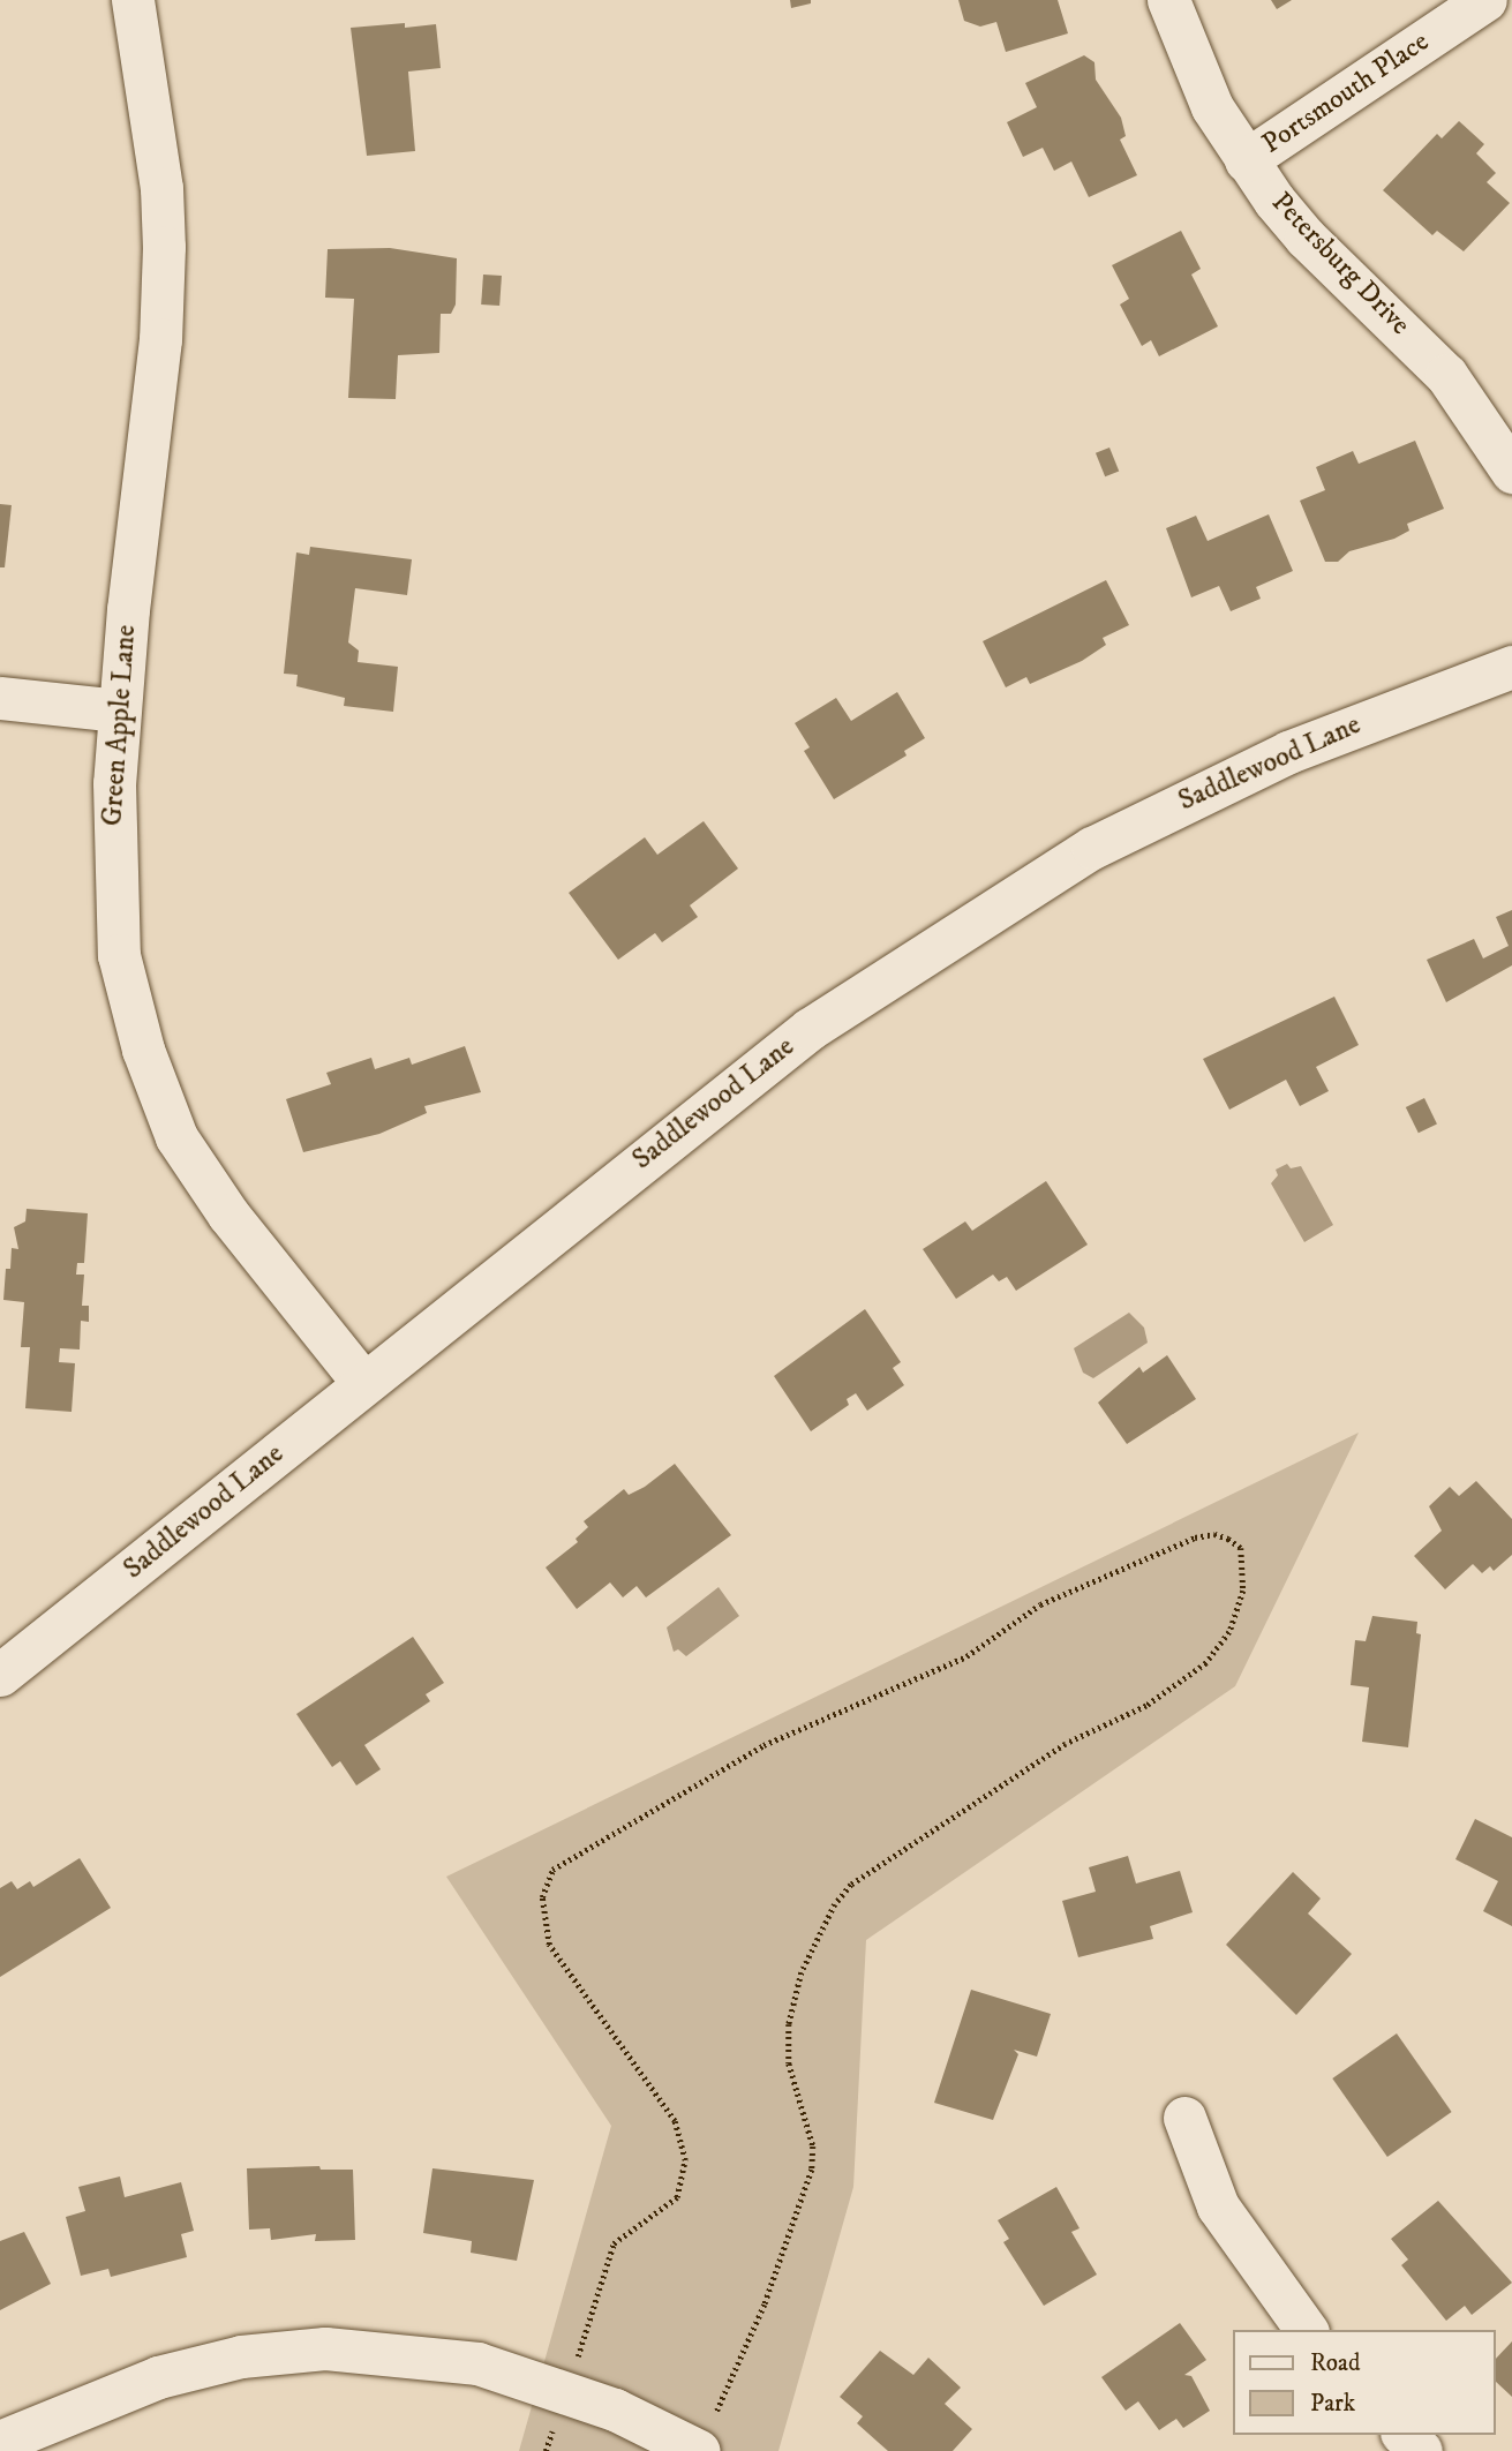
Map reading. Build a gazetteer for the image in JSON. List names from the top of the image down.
{
  "streets": {
    "street": [
      "Portsmouth Place",
      "Petersburg Drive",
      "Green Apple Lane",
      "Saddlewood Lane"
    ]
  },
  "crossings": [
    ["Portsmouth Place", "Petersburg Drive"],
    ["Green Apple Lane", "Saddlewood Lane"]
  ],
  "legend": ["Road", "Park"]
}
